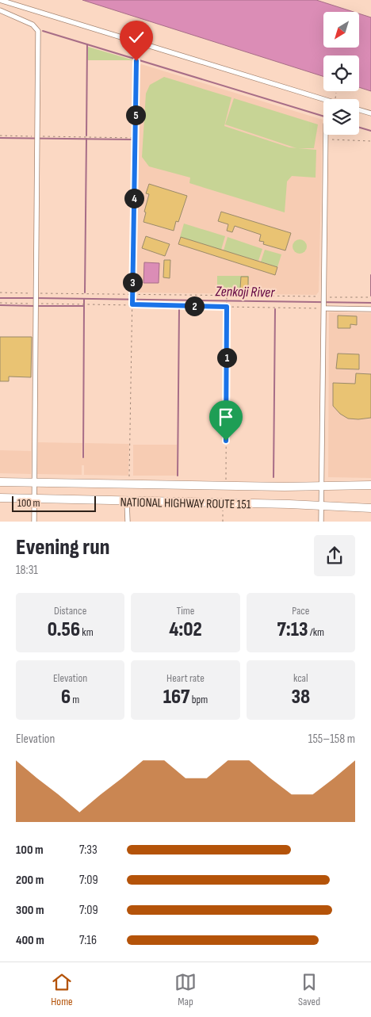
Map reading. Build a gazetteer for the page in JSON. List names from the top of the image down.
{
  "streets": {
    "highway": ["NATIONAL HIGHWAY ROUTE 151"]
  },
  "water": ["Zenkoji River"],
  "scale_bar": "100 m",
  "north": "bottom left",
  "page": {
    "pins": [
      "5",
      "4",
      "3",
      "2",
      "1"
    ],
    "scale": "100 m",
    "heading": ["Evening run", "18:31"],
    "stats": [
      ["Distance", "0.56 km"],
      ["Time", "4:02"],
      ["Pace", "7:13 /km"],
      ["Elevation", "6 m"],
      ["Heart rate", "167 bpm"],
      ["kcal", "38"]
    ],
    "chart": ["Elevation", "155–158 m"],
    "list": [
      {
        "name": "100 m",
        "note": "7:33"
      },
      {
        "name": "200 m",
        "note": "7:09"
      },
      {
        "name": "300 m",
        "note": "7:09"
      },
      {
        "name": "400 m",
        "note": "7:16"
      }
    ],
    "tabs": ["Home", "Map", "Saved"]
  }
}
